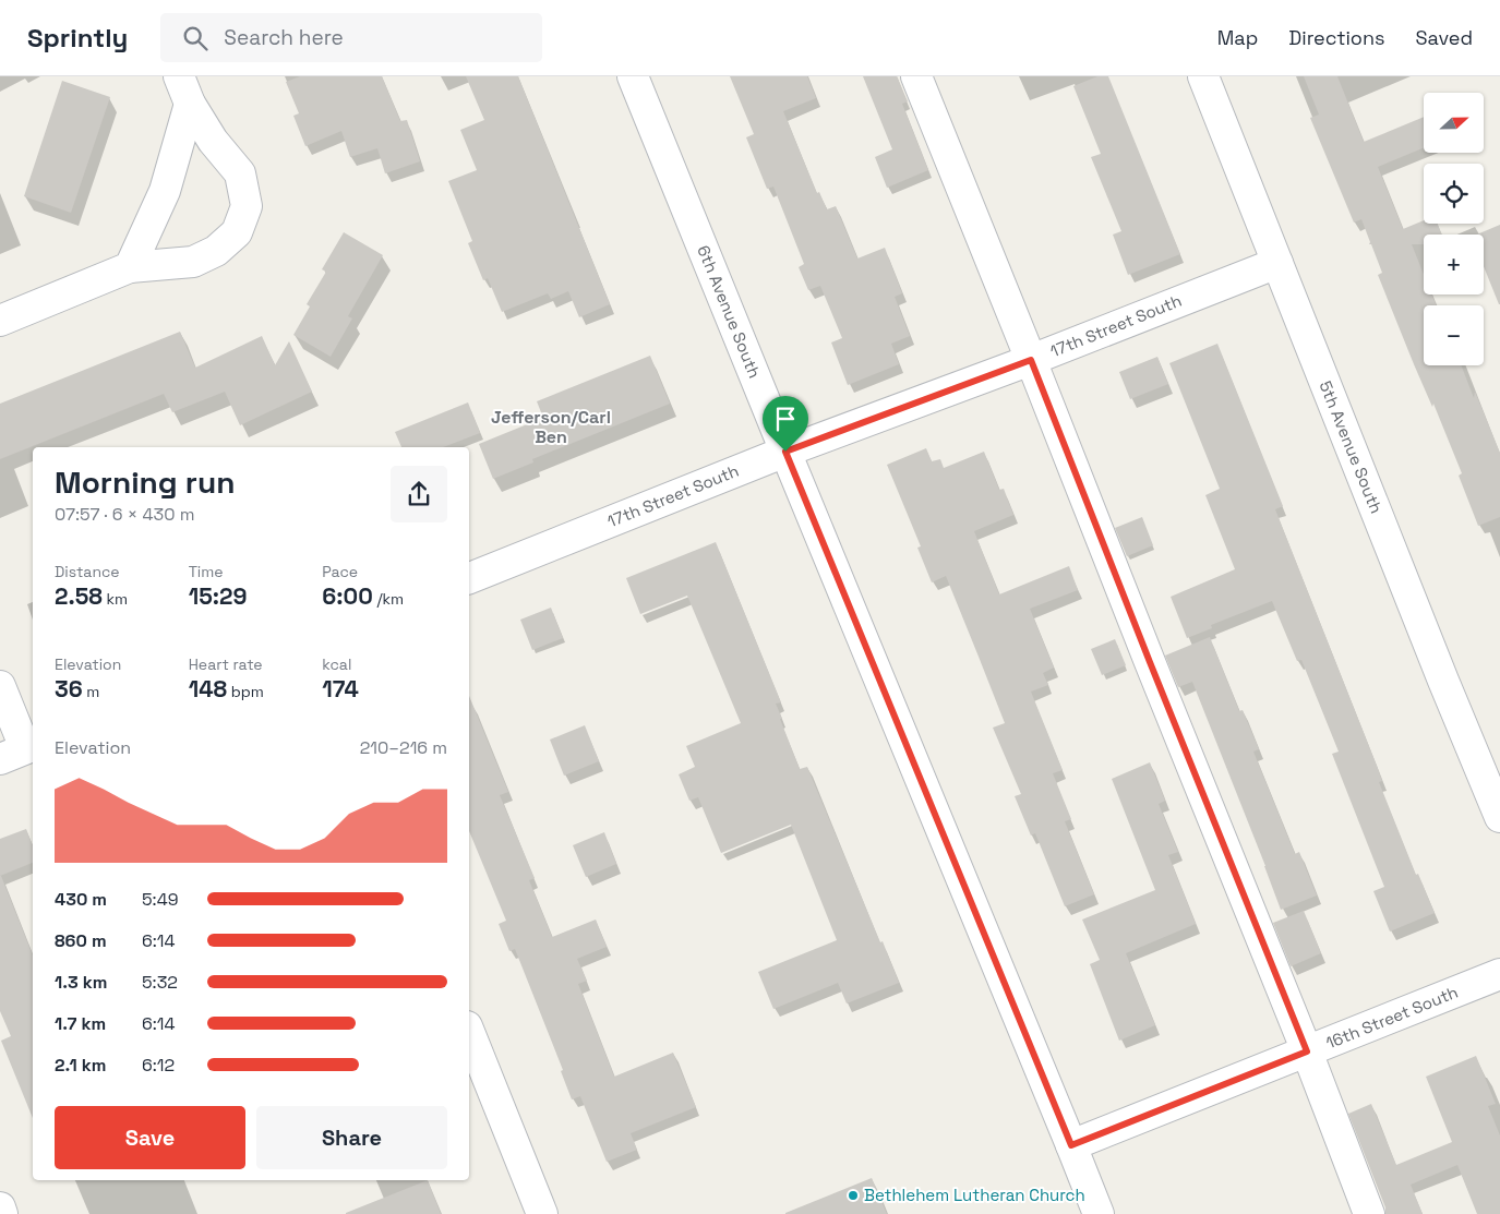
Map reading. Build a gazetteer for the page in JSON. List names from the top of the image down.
{
  "streets": {
    "street": [
      "6th Avenue South",
      "17th Street South",
      "5th Avenue South",
      "16th Street South"
    ]
  },
  "crossings": [
    ["6th Avenue South", "17th Street South"],
    ["6th Avenue South", "16th Street South"],
    ["17th Street South", "5th Avenue South"]
  ],
  "districts": ["Jefferson/Carl Ben"],
  "places": ["Bethlehem Lutheran Church"],
  "north": "right",
  "page": {
    "header": "Sprintly",
    "search": "Search here",
    "nav": ["Map", "Directions", "Saved"],
    "map_buttons": ["+", "−"],
    "heading": ["Morning run", "07:57 · 6 × 430 m"],
    "stats": [
      ["Distance", "2.58 km"],
      ["Time", "15:29"],
      ["Pace", "6:00 /km"],
      ["Elevation", "36 m"],
      ["Heart rate", "148 bpm"],
      ["kcal", "174"]
    ],
    "chart": ["Elevation", "210–216 m"],
    "list": [
      {
        "name": "430 m",
        "note": "5:49"
      },
      {
        "name": "860 m",
        "note": "6:14"
      },
      {
        "name": "1.3 km",
        "note": "5:32"
      },
      {
        "name": "1.7 km",
        "note": "6:14"
      },
      {
        "name": "2.1 km",
        "note": "6:12"
      }
    ],
    "buttons": ["Save", "Share"]
  }
}
